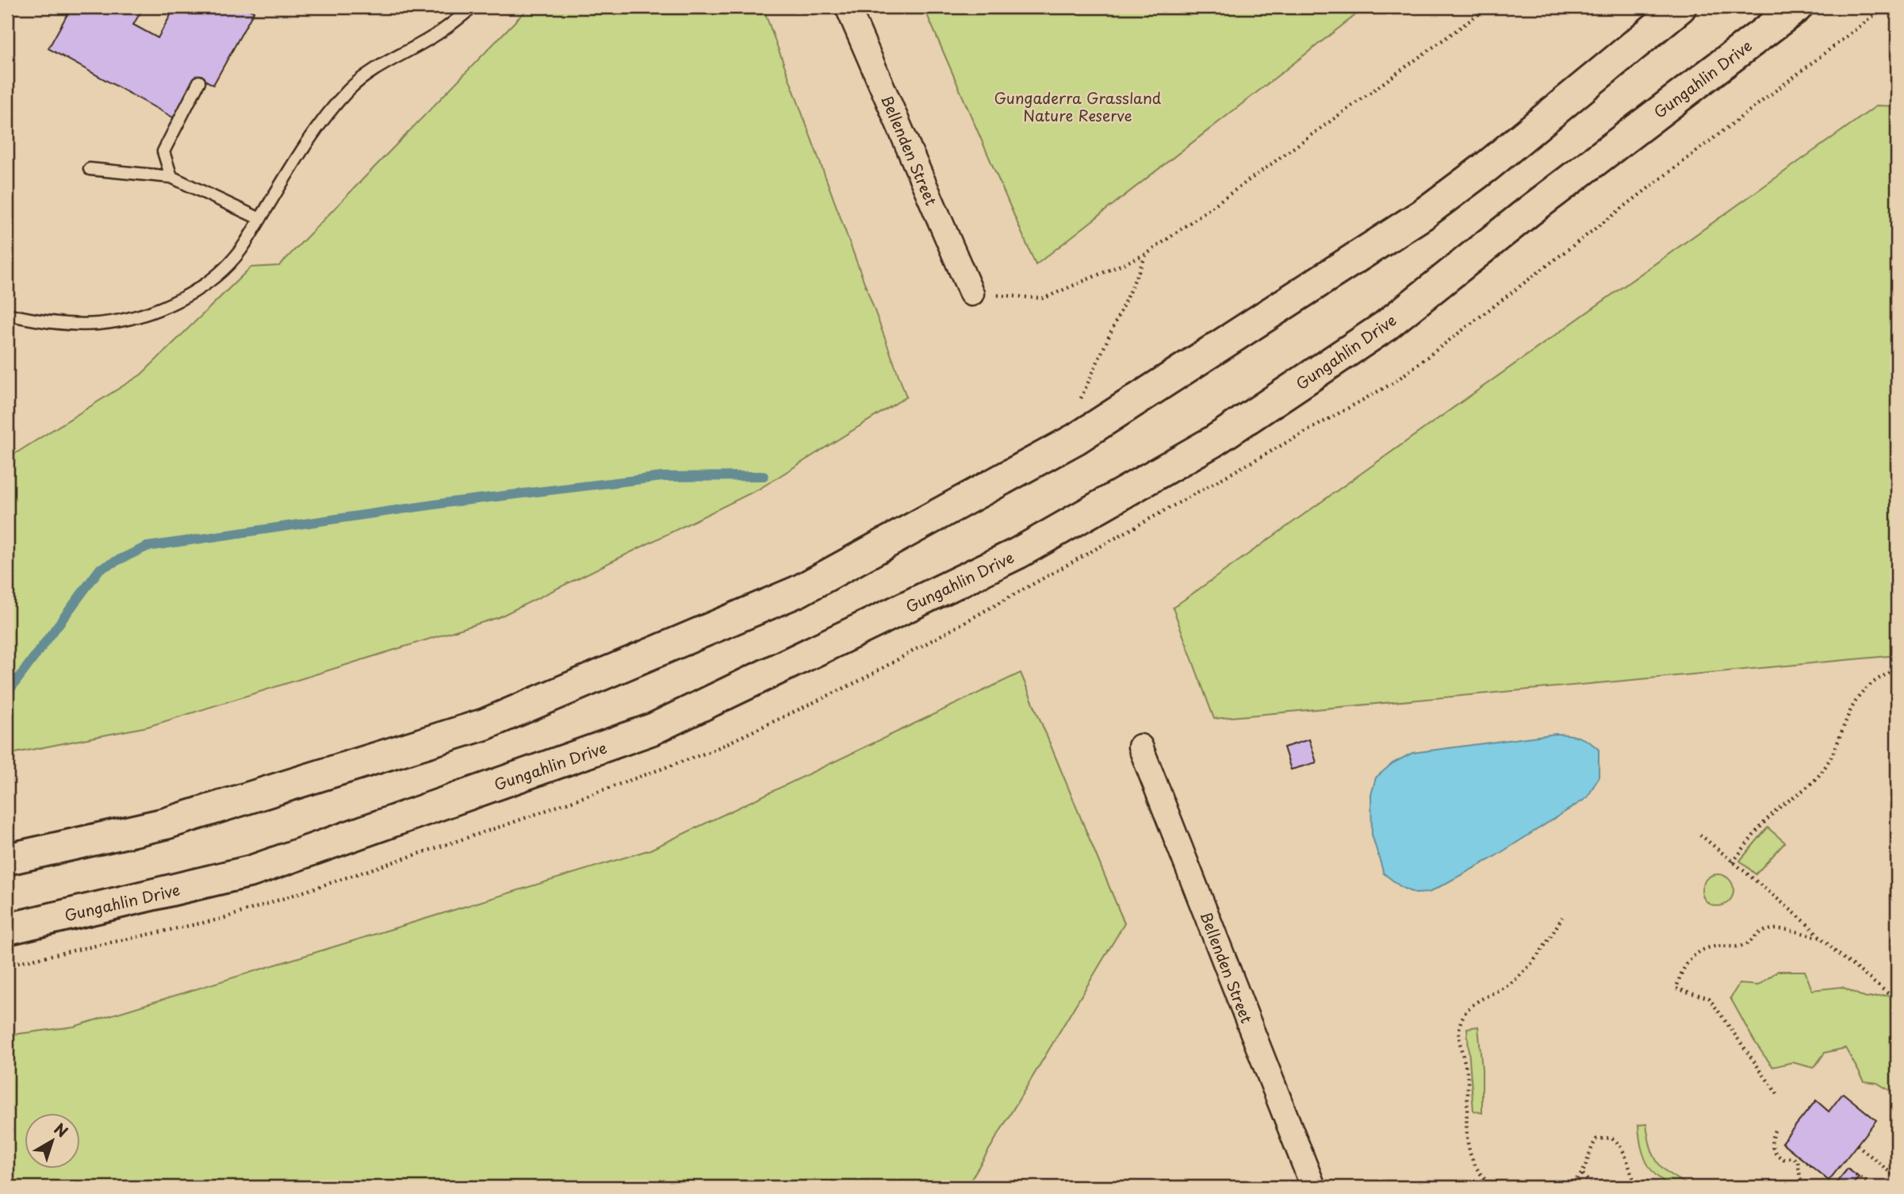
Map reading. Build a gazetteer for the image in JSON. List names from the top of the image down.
{
  "streets": {
    "main road": ["Gungahlin Drive"],
    "street": ["Bellenden Street"]
  },
  "parks": ["Gungaderra Grassland Nature Reserve"],
  "north": "top right"
}
